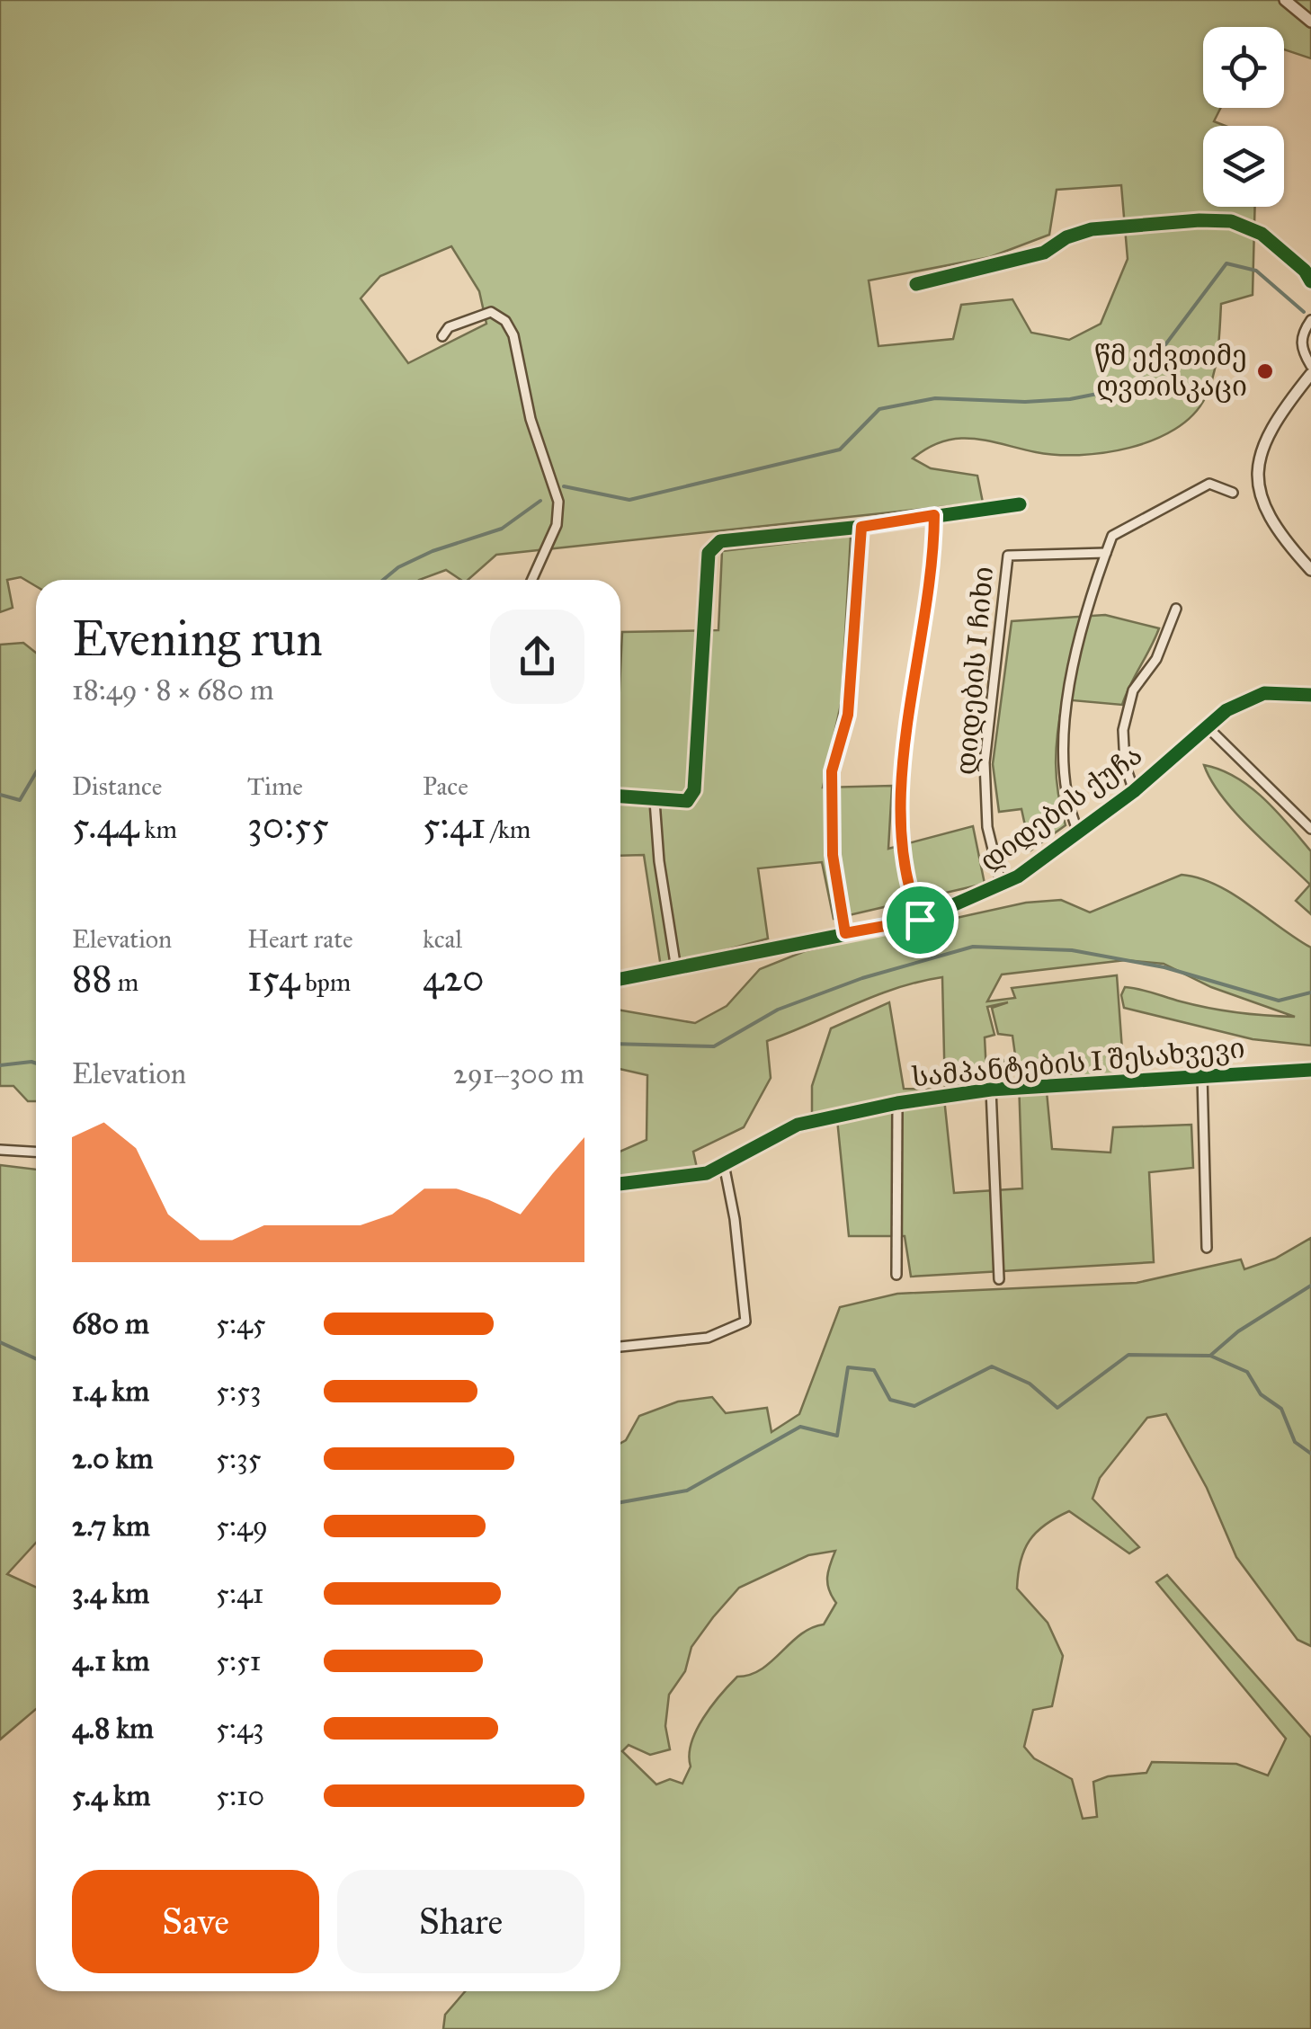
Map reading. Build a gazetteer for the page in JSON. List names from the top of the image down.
{
  "streets": {
    "street": ["დიდების I ჩიხი", "დიდების ქუჩა", "სამპანტების I შესახვევი"]
  },
  "crossings": [
    ["დიდების I ჩიხი", "დიდების ქუჩა"]
  ],
  "places": ["წმ ექვთიმე ღვთისკაცი"],
  "page": {
    "heading": ["Evening run", "18:49 · 8 × 680 m"],
    "stats": [
      ["Distance", "5.44 km"],
      ["Time", "30:55"],
      ["Pace", "5:41 /km"],
      ["Elevation", "88 m"],
      ["Heart rate", "154 bpm"],
      ["kcal", "420"]
    ],
    "chart": ["Elevation", "291–300 m"],
    "list": [
      {
        "name": "680 m",
        "note": "5:45"
      },
      {
        "name": "1.4 km",
        "note": "5:53"
      },
      {
        "name": "2.0 km",
        "note": "5:35"
      },
      {
        "name": "2.7 km",
        "note": "5:49"
      },
      {
        "name": "3.4 km",
        "note": "5:41"
      },
      {
        "name": "4.1 km",
        "note": "5:51"
      },
      {
        "name": "4.8 km",
        "note": "5:43"
      },
      {
        "name": "5.4 km",
        "note": "5:10"
      }
    ],
    "buttons": ["Save", "Share"]
  }
}
